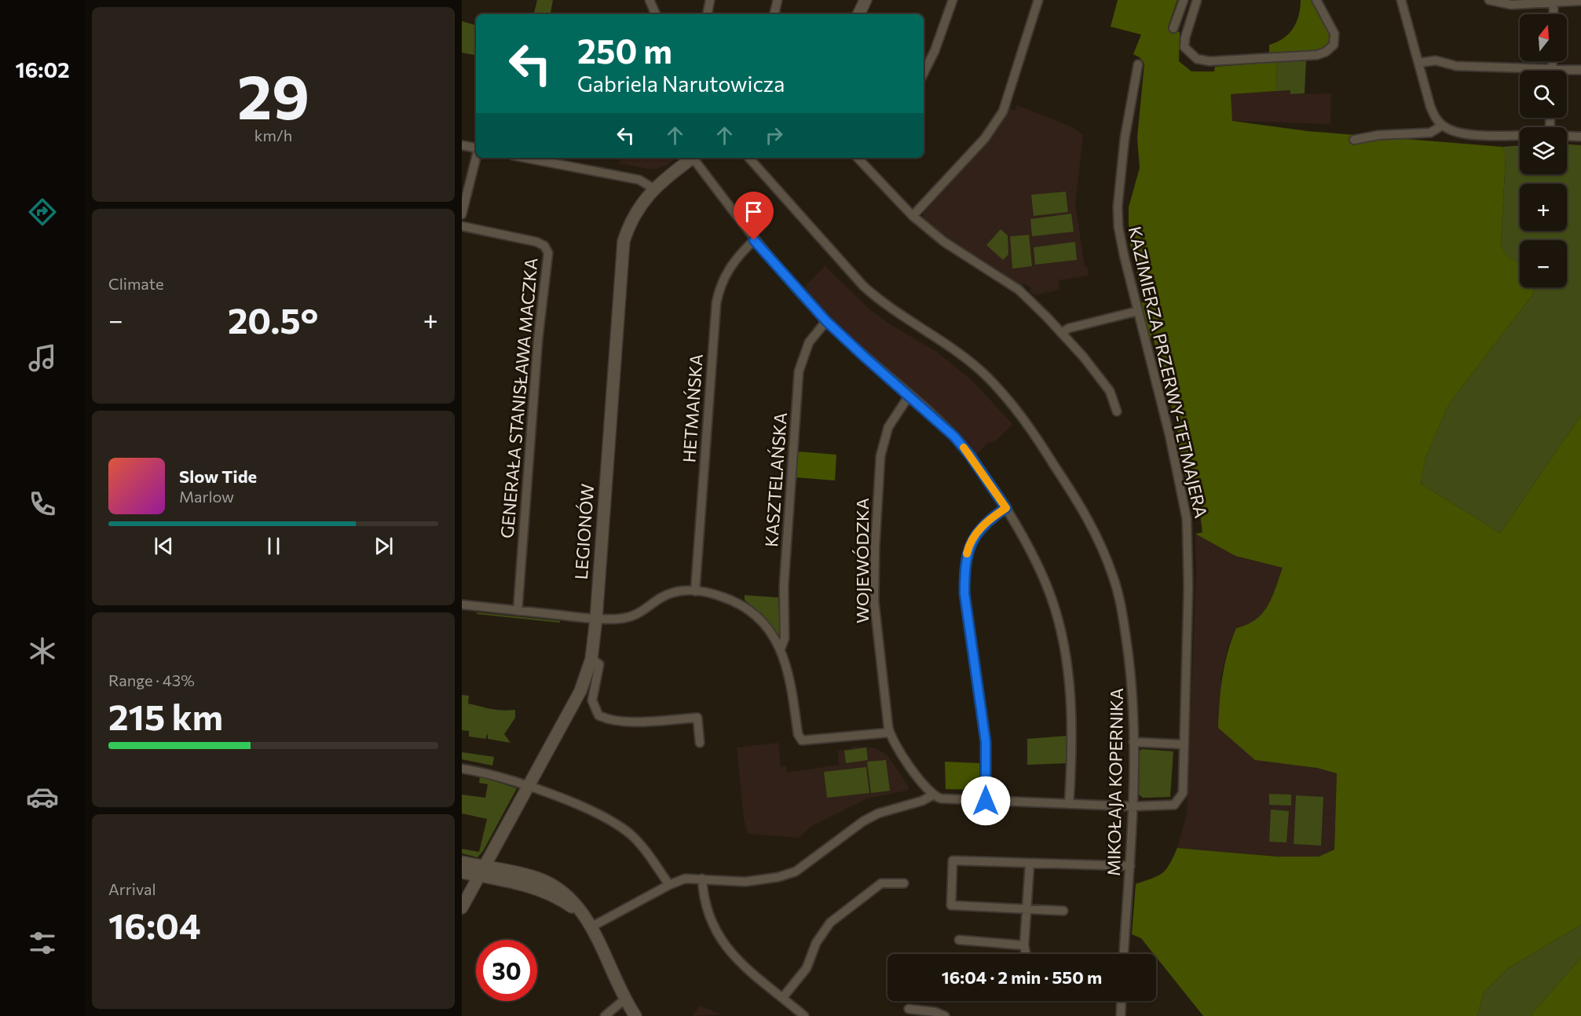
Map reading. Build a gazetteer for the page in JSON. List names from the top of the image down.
{
  "streets": {
    "street": [
      "KAZIMIERZA PRZERWY-TETMAJERA",
      "GENERAŁA STANISŁAWA MACZKA",
      "HETMAŃSKA",
      "KASZTELAŃSKA",
      "LEGIONÓW",
      "WOJEWÓDZKA",
      "MIKOŁAJA KOPERNIKA"
    ]
  },
  "crossings": [
    ["KAZIMIERZA PRZERWY-TETMAJERA", "MIKOŁAJA KOPERNIKA"]
  ],
  "north": "top",
  "page": {
    "tabs": "16:02",
    "tile": [
      ["29", "km/h"],
      "Climate",
      ["Range · 43%", "215 km"],
      ["Arrival", "16:04"]
    ],
    "map_buttons": ["+", "−"],
    "turn": ["250 m", "Gabriela Narutowicza"],
    "heat": ["−", "20.5°", "+"],
    "song": ["Slow Tide", "Marlow"],
    "limit": "30",
    "trip": "16:04 · 2 min · 550 m"
  }
}
